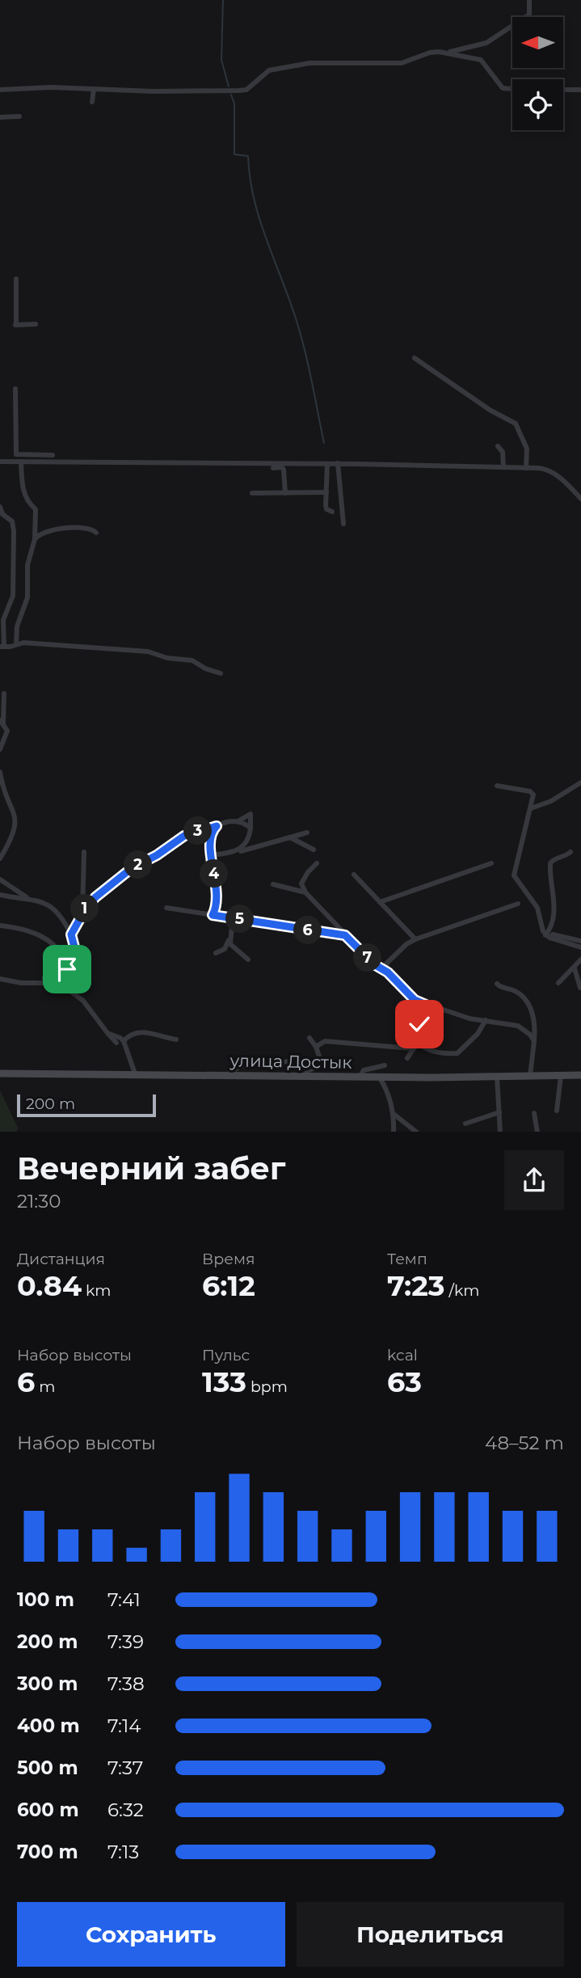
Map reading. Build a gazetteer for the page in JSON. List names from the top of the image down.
{
  "streets": {
    "main road": ["улица Достык"]
  },
  "scale_bar": "200 m",
  "north": "left",
  "page": {
    "pins": [
      "3",
      "2",
      "4",
      "1",
      "5",
      "6",
      "7"
    ],
    "scale": "200 m",
    "heading": ["Вечерний забег", "21:30"],
    "stats": [
      ["Дистанция", "0.84 km"],
      ["Время", "6:12"],
      ["Темп", "7:23 /km"],
      ["Набор высоты", "6 m"],
      ["Пульс", "133 bpm"],
      ["kcal", "63"]
    ],
    "chart": ["Набор высоты", "48–52 m"],
    "list": [
      {
        "name": "100 m",
        "note": "7:41"
      },
      {
        "name": "200 m",
        "note": "7:39"
      },
      {
        "name": "300 m",
        "note": "7:38"
      },
      {
        "name": "400 m",
        "note": "7:14"
      },
      {
        "name": "500 m",
        "note": "7:37"
      },
      {
        "name": "600 m",
        "note": "6:32"
      },
      {
        "name": "700 m",
        "note": "7:13"
      }
    ],
    "buttons": ["Сохранить", "Поделиться"]
  }
}
